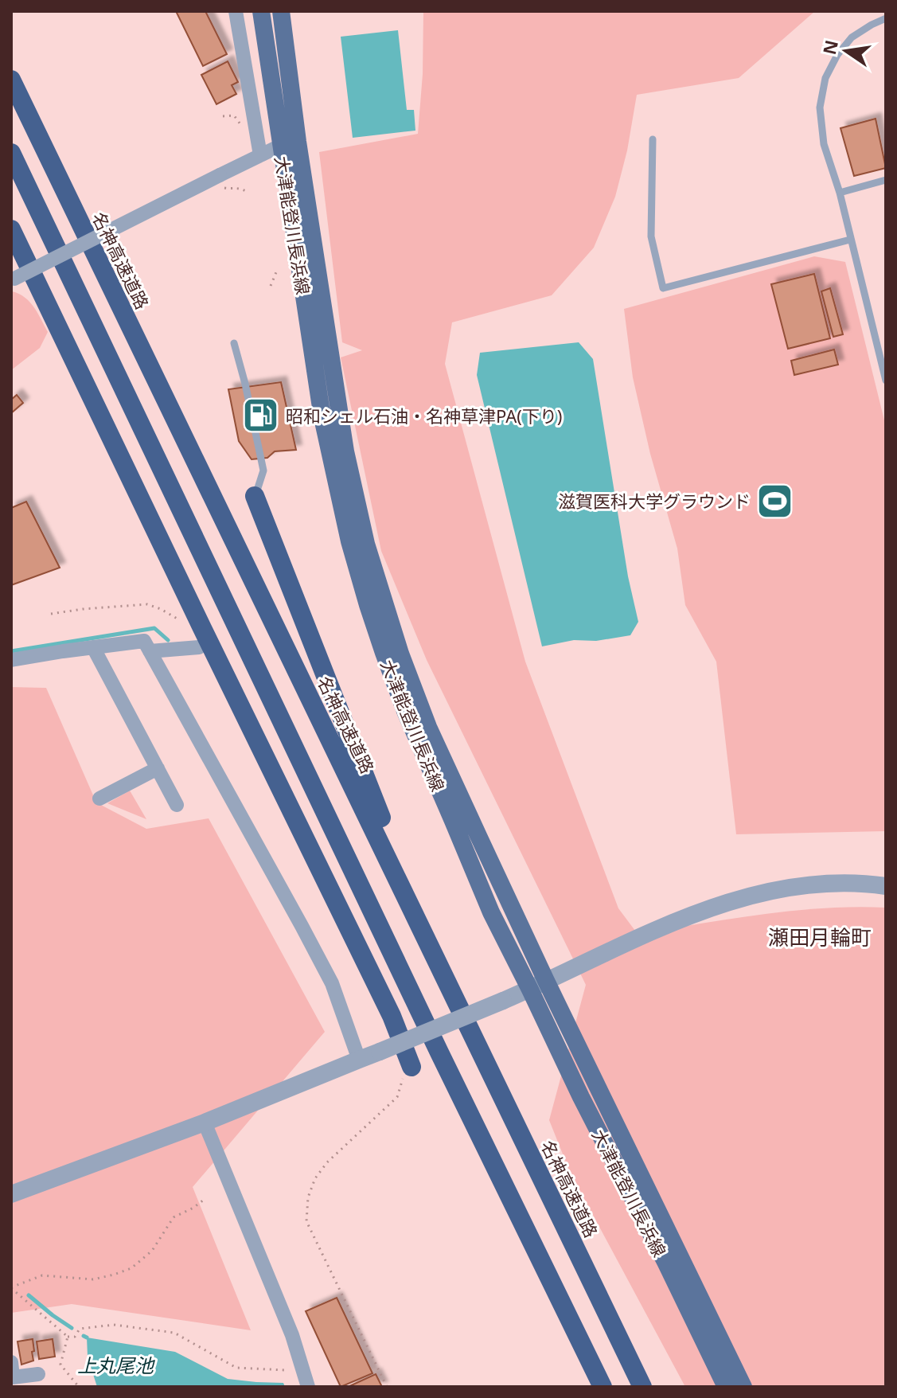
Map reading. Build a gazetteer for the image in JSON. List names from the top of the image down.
{
  "streets": {
    "highway": ["名神高速道路"],
    "main road": ["大津能登川長浜線"]
  },
  "districts": ["瀬田月輪町"],
  "water": ["上丸尾池"],
  "places": {
    "fuel station": ["昭和シェル石油・名神草津PA(下り)"],
    "sports": ["滋賀医科大学グラウンド"]
  },
  "north": "left"
}
